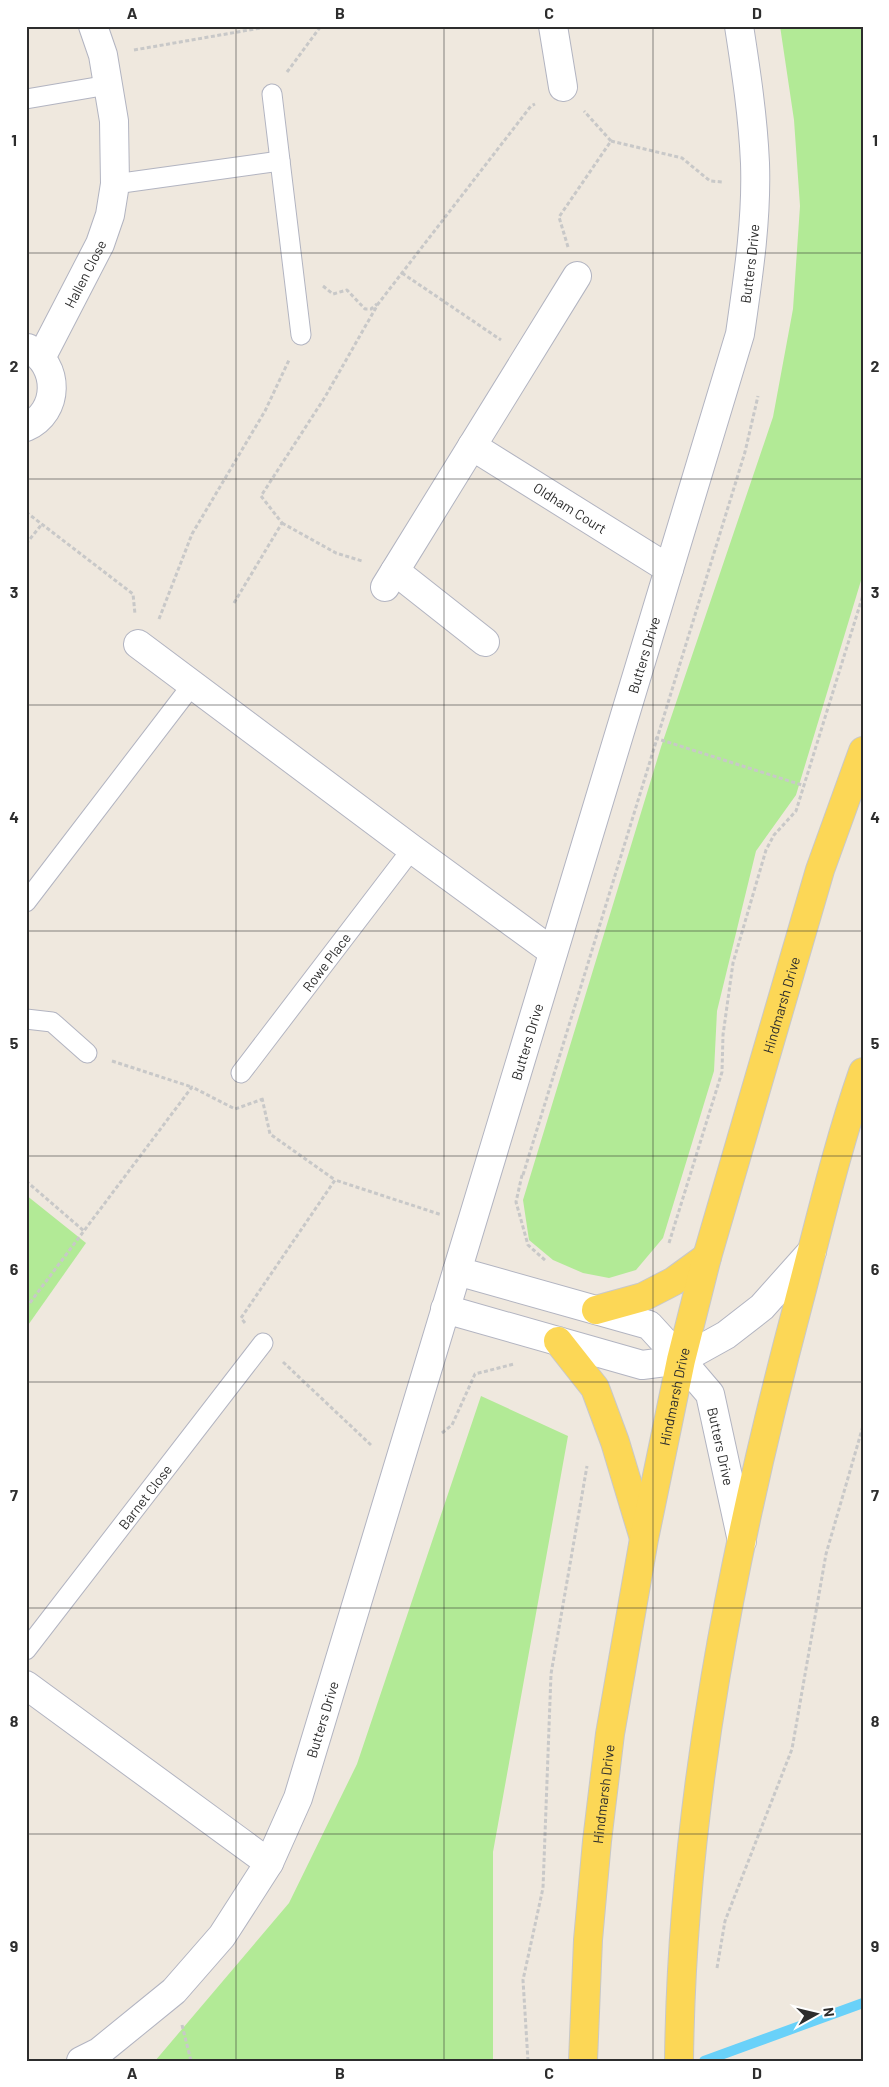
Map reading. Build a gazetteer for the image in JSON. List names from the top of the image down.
{
  "streets": {
    "main road": ["Hindmarsh Drive"],
    "street": ["Butters Drive", "Hallen Close", "Oldham Court"],
    "lane": ["Rowe Place", "Barnet Close"]
  },
  "crossings": [
    ["Butters Drive", "Oldham Court"],
    ["Butters Drive", "Hindmarsh Drive"]
  ],
  "north": "right",
  "grid": {
    "columns": [
      "A",
      "B",
      "C",
      "D"
    ],
    "rows": [
      "1",
      "2",
      "3",
      "4",
      "5",
      "6",
      "7",
      "8",
      "9"
    ]
  }
}
